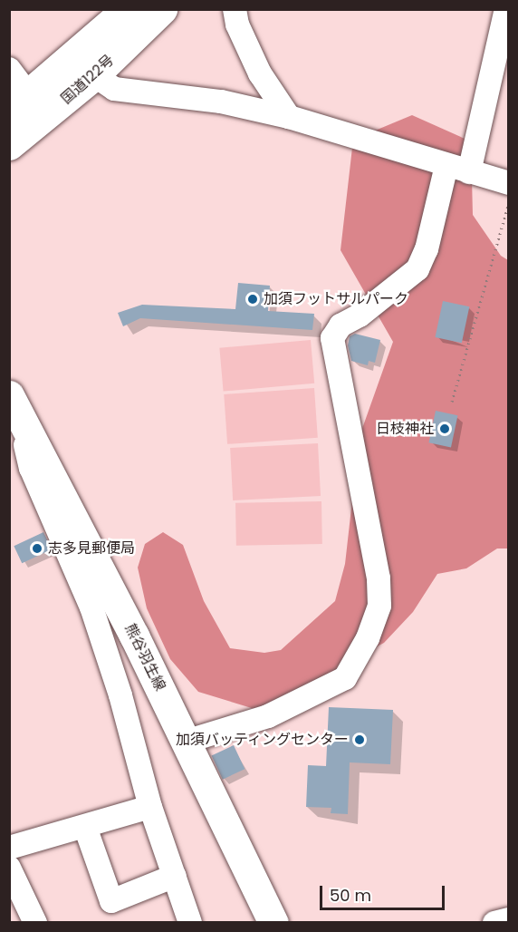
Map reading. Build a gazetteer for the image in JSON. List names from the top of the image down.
{
  "streets": {
    "main road": ["国道122号", "熊谷羽生線"]
  },
  "places": [
    "加須フットサルパーク",
    "日枝神社",
    "志多見郵便局",
    "加須バッティングセンター"
  ],
  "scale_bar": "50 m"
}
